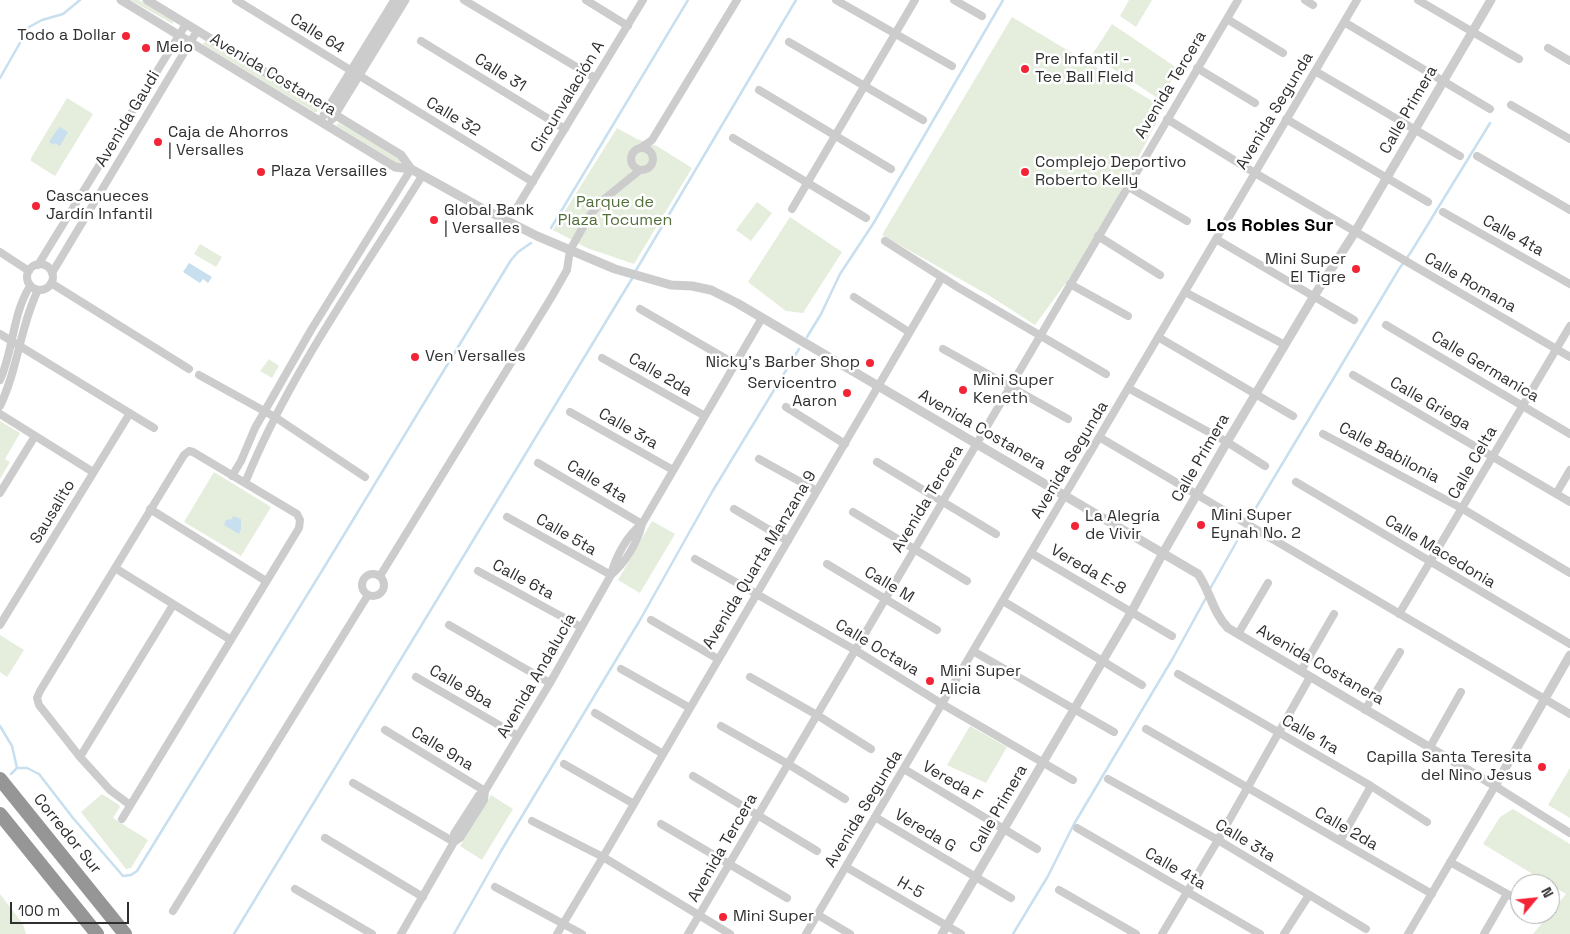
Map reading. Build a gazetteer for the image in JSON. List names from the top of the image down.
{
  "streets": {
    "highway": ["Corredor Sur"],
    "street": [
      "Calle 64",
      "Calle 31",
      "Avenida Costanera",
      "Avenida Tercera",
      "Circunvalación A",
      "Calle Primera",
      "Avenida Segunda",
      "Calle 32",
      "Avenida Gaudi",
      "Calle 4ta",
      "Calle Romana",
      "Calle Germanica",
      "Calle 2da",
      "Calle Griega",
      "Calle 3ra",
      "Calle Babilonia",
      "Calle Celta",
      "Sausalito",
      "Calle 5ta",
      "Calle Macedonia",
      "Avenida Quarta Manzana 9",
      "Vereda E-8",
      "Calle 6ta",
      "Calle M",
      "Calle Octava",
      "Avenida Andalucía",
      "Calle 8ba",
      "Calle 1ra",
      "Calle 9na",
      "Vereda F",
      "Vereda G",
      "Calle 3ta",
      "H-5"
    ]
  },
  "crossings": [
    ["Calle 64", "Calle 32"],
    ["Calle 31", "Circunvalación A"],
    ["Avenida Costanera", "Avenida Tercera"],
    ["Avenida Costanera", "Calle Primera"],
    ["Avenida Costanera", "Avenida Segunda"],
    ["Avenida Costanera", "Avenida Gaudi"],
    ["Avenida Costanera", "Avenida Quarta Manzana 9"],
    ["Avenida Costanera", "Avenida Andalucía"],
    ["Avenida Tercera", "Calle Romana"],
    ["Avenida Tercera", "Calle M"],
    ["Avenida Tercera", "Calle Octava"],
    ["Circunvalación A", "Calle 32"],
    ["Calle Primera", "Calle Romana"],
    ["Calle Primera", "Vereda E-8"],
    ["Calle Primera", "Calle Octava"],
    ["Calle Primera", "Vereda F"],
    ["Calle Primera", "Vereda G"],
    ["Calle Primera", "H-5"],
    ["Avenida Segunda", "Calle Romana"],
    ["Avenida Segunda", "Vereda E-8"],
    ["Avenida Segunda", "Calle Octava"],
    ["Avenida Segunda", "Vereda F"],
    ["Avenida Segunda", "Vereda G"],
    ["Avenida Segunda", "H-5"],
    ["Calle 4ta", "Avenida Andalucía"],
    ["Calle Romana", "Calle Celta"],
    ["Calle Germanica", "Calle Celta"],
    ["Calle 2da", "Avenida Andalucía"],
    ["Calle Griega", "Calle Celta"],
    ["Calle 3ra", "Avenida Andalucía"],
    ["Calle Babilonia", "Calle Celta"],
    ["Calle Celta", "Calle Macedonia"],
    ["Calle 5ta", "Avenida Andalucía"],
    ["Avenida Quarta Manzana 9", "Calle Octava"],
    ["Calle 6ta", "Avenida Andalucía"],
    ["Avenida Andalucía", "Calle 8ba"],
    ["Avenida Andalucía", "Calle 9na"]
  ],
  "districts": ["Los Robles Sur"],
  "parks": ["Parque de Plaza Tocumen"],
  "places": [
    "Todo a Dollar",
    "Melo",
    "Pre Infantil - Tee Ball FIeld",
    "Caja de Ahorros | Versalles",
    "Plaza Versailles",
    "Complejo Deportivo Roberto Kelly",
    "Cascanueces Jardín Infantil",
    "Global Bank | Versalles",
    "Mini Super El Tigre",
    "Ven Versalles",
    "Nicky's Barber Shop",
    "Mini Super Keneth",
    "Servicentro Aaron",
    "Mini Super Eynah No. 2",
    "La Alegría de Vivir",
    "Mini Super Alicia",
    "Capilla Santa Teresita del Nino Jesus",
    "Mini Super"
  ],
  "scale_bar": "100 m",
  "north": "top right"
}
